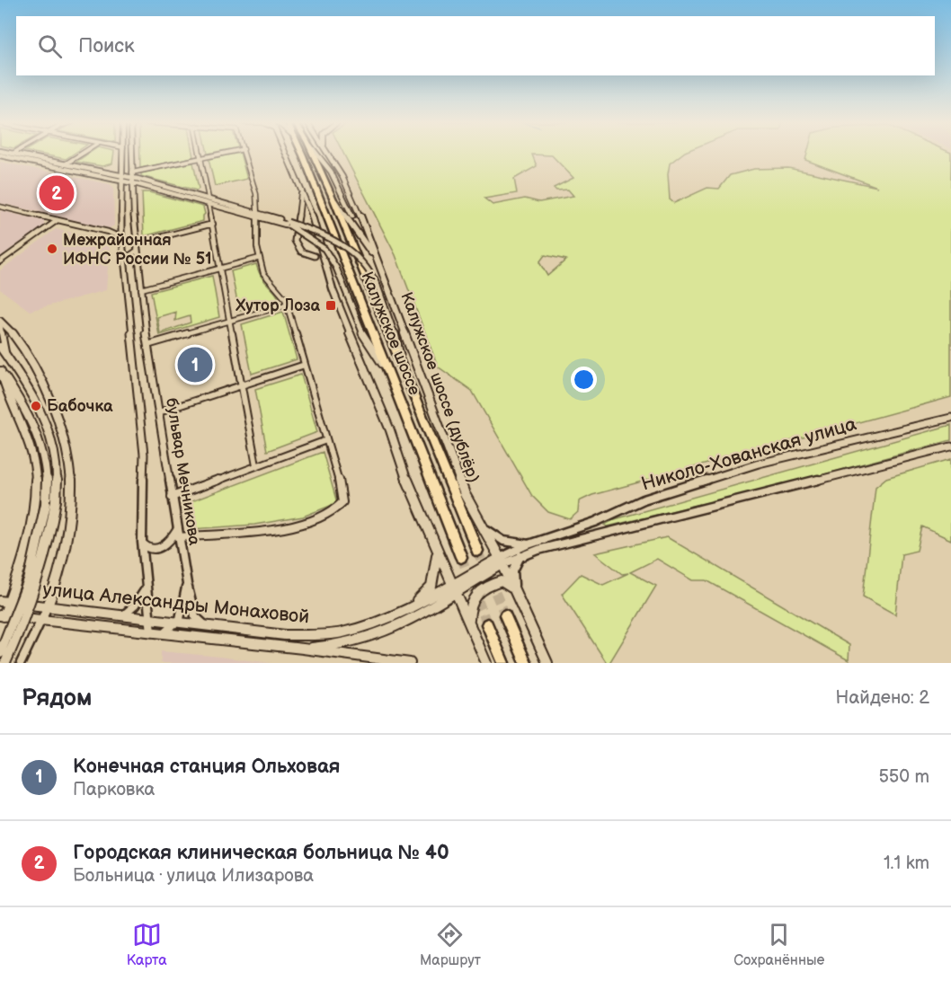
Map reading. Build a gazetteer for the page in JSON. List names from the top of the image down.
{
  "streets": {
    "highway": ["Калужское шоссе"],
    "main road": ["Калужское шоссе (дублёр)", "улица Александры Монаховой"],
    "street": ["Николо-Хованская улица", "бульвар Мечникова"]
  },
  "crossings": [
    ["Калужское шоссе (дублёр)", "Николо-Хованская улица"],
    ["бульвар Мечникова", "улица Александры Монаховой"]
  ],
  "places": {
    "other": ["Межрайонная ИФНС России № 51", "Бабочка"],
    "transit": ["Хутор Лоза"]
  },
  "page": {
    "search": "Поиск",
    "pins": ["2", "1"],
    "heading": ["Рядом", "Найдено: 2"],
    "list": [
      {
        "mark": "1",
        "name": "Конечная станция Ольховая",
        "note": "Парковка",
        "value": "550 m"
      },
      {
        "mark": "2",
        "name": "Городская клиническая больница № 40",
        "note": "Больница · улица Илизарова",
        "value": "1.1 km"
      }
    ],
    "nav": ["Карта", "Маршрут", "Сохранённые"]
  }
}
